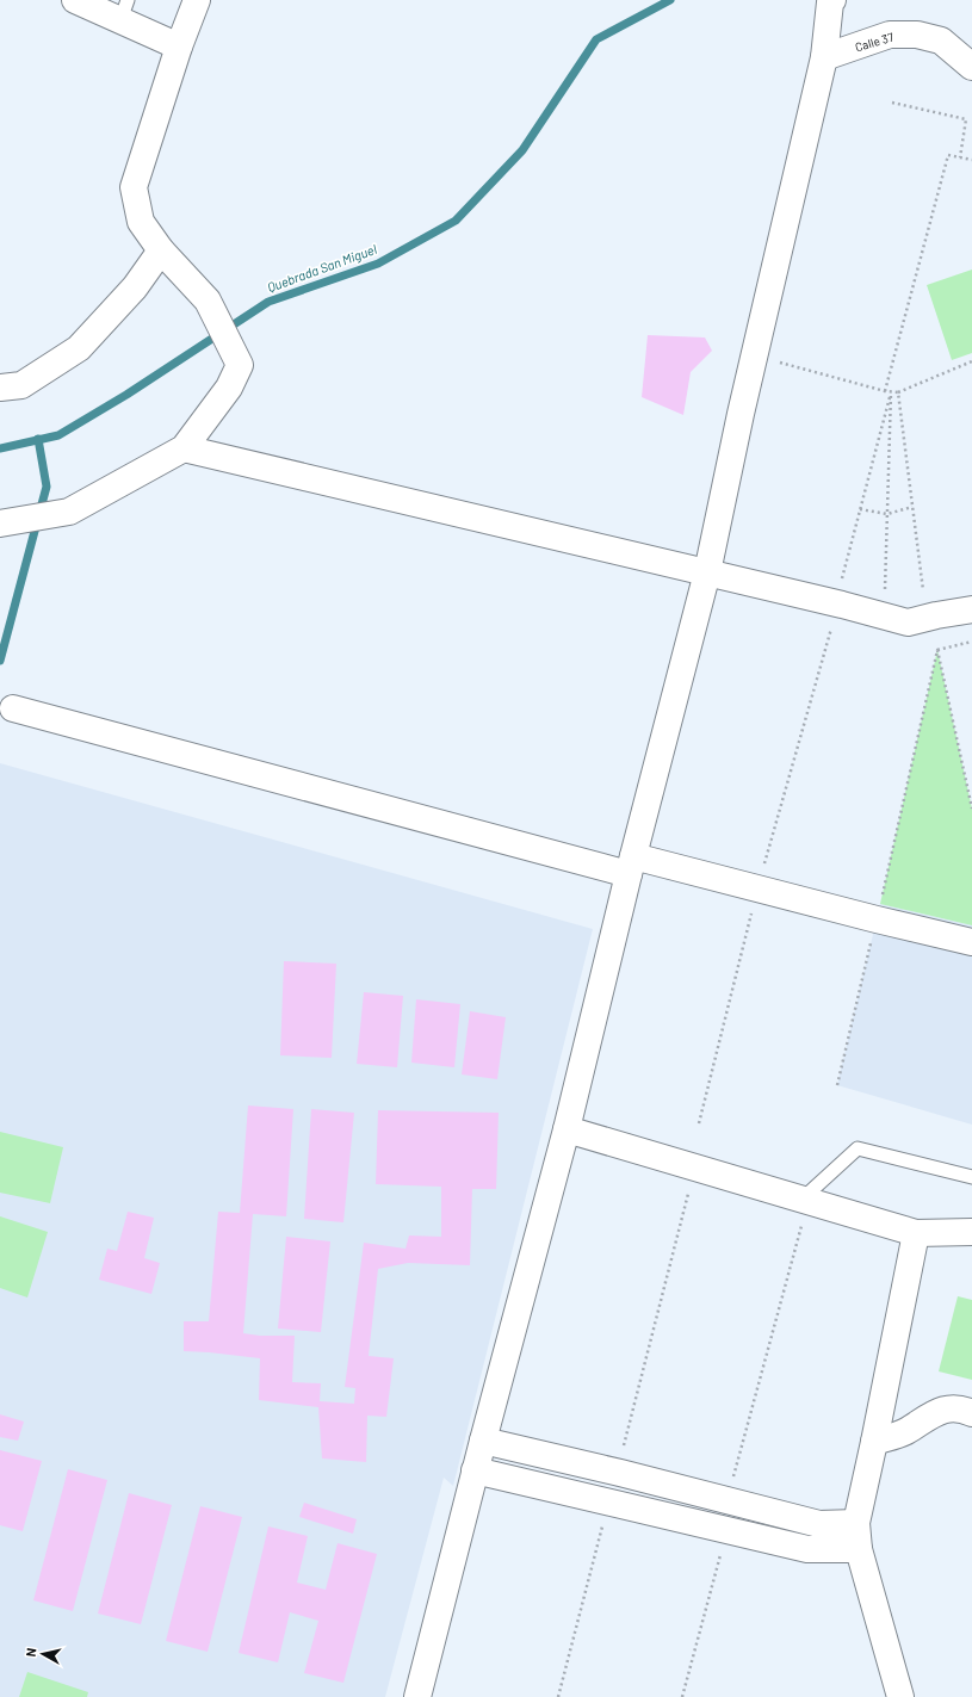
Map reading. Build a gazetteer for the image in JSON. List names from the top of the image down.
{
  "streets": {
    "street": ["Calle 37"]
  },
  "water": ["Quebrada San Miguel"],
  "north": "left"
}
